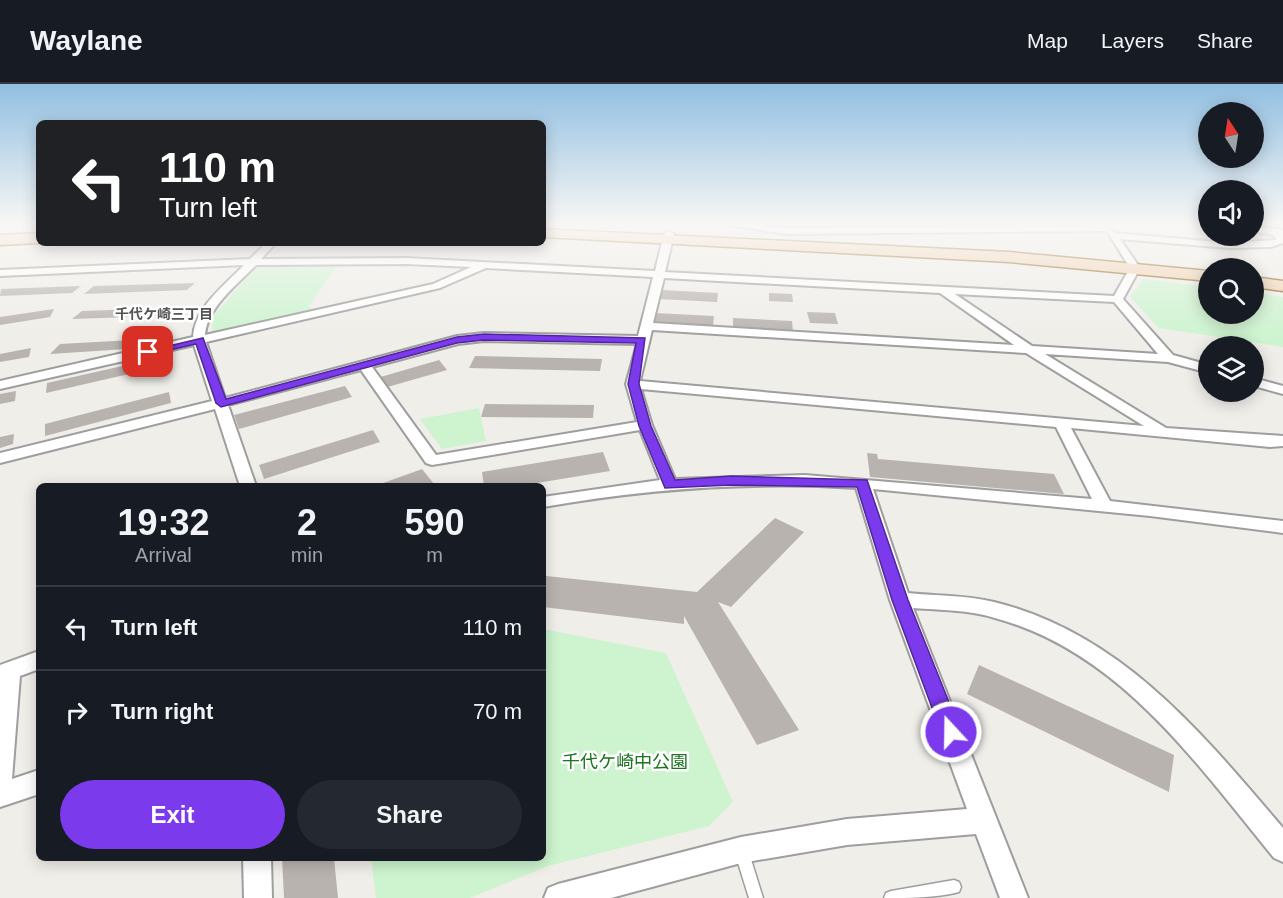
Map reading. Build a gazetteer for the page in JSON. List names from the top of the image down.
{
  "districts": ["千代ケ崎三丁目"],
  "parks": ["千代ケ崎中公園"],
  "north": "top",
  "page": {
    "header": "Waylane",
    "nav": ["Map", "Layers", "Share"],
    "turn": ["110 m", "Turn left"],
    "eta": [
      "19:32",
      "Arrival",
      "2",
      "min",
      "590",
      "m"
    ],
    "list": [
      {
        "name": "Turn left",
        "value": "110 m"
      },
      {
        "name": "Turn right",
        "value": "70 m"
      }
    ],
    "buttons": ["Exit", "Share"]
  }
}
